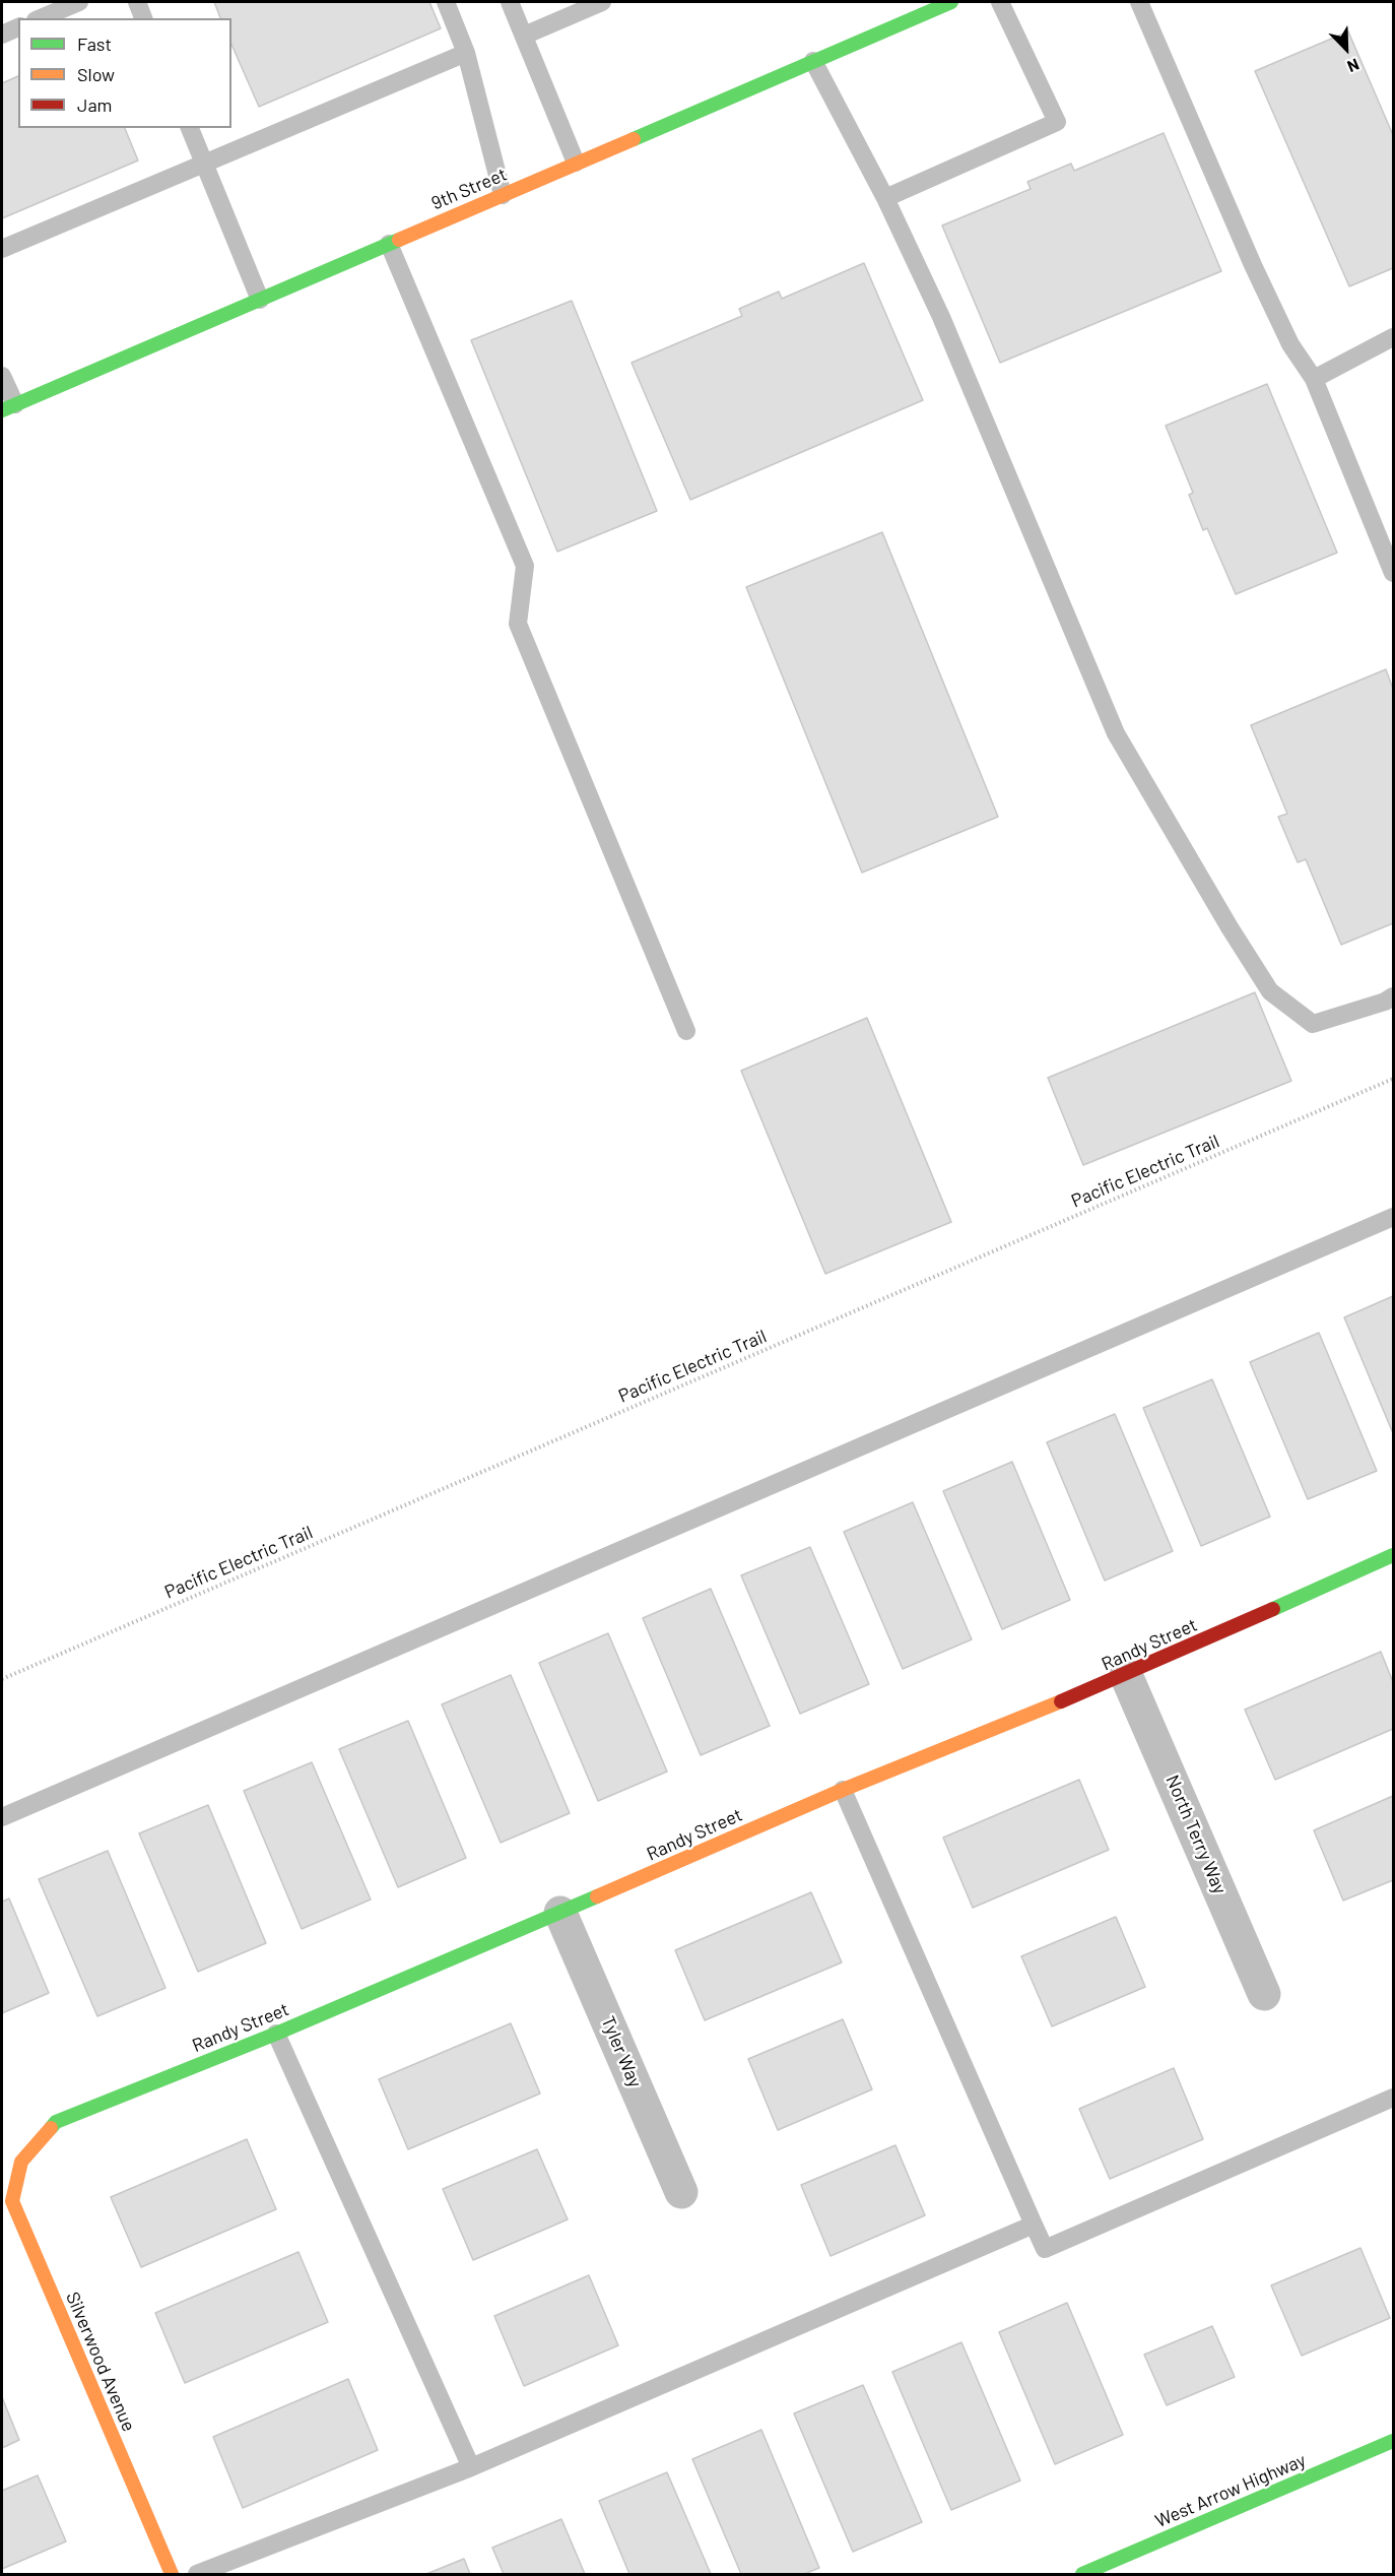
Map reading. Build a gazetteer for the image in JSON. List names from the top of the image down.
{
  "streets": {
    "street": [
      "9th Street",
      "Randy Street",
      "North Terry Way",
      "Tyler Way",
      "Silverwood Avenue",
      "West Arrow Highway"
    ],
    "path": ["Pacific Electric Trail"]
  },
  "crossings": [
    ["Randy Street", "North Terry Way"],
    ["Randy Street", "Tyler Way"],
    ["Randy Street", "Silverwood Avenue"]
  ],
  "legend": ["Fast", "Slow", "Jam"],
  "north": "bottom right"
}
